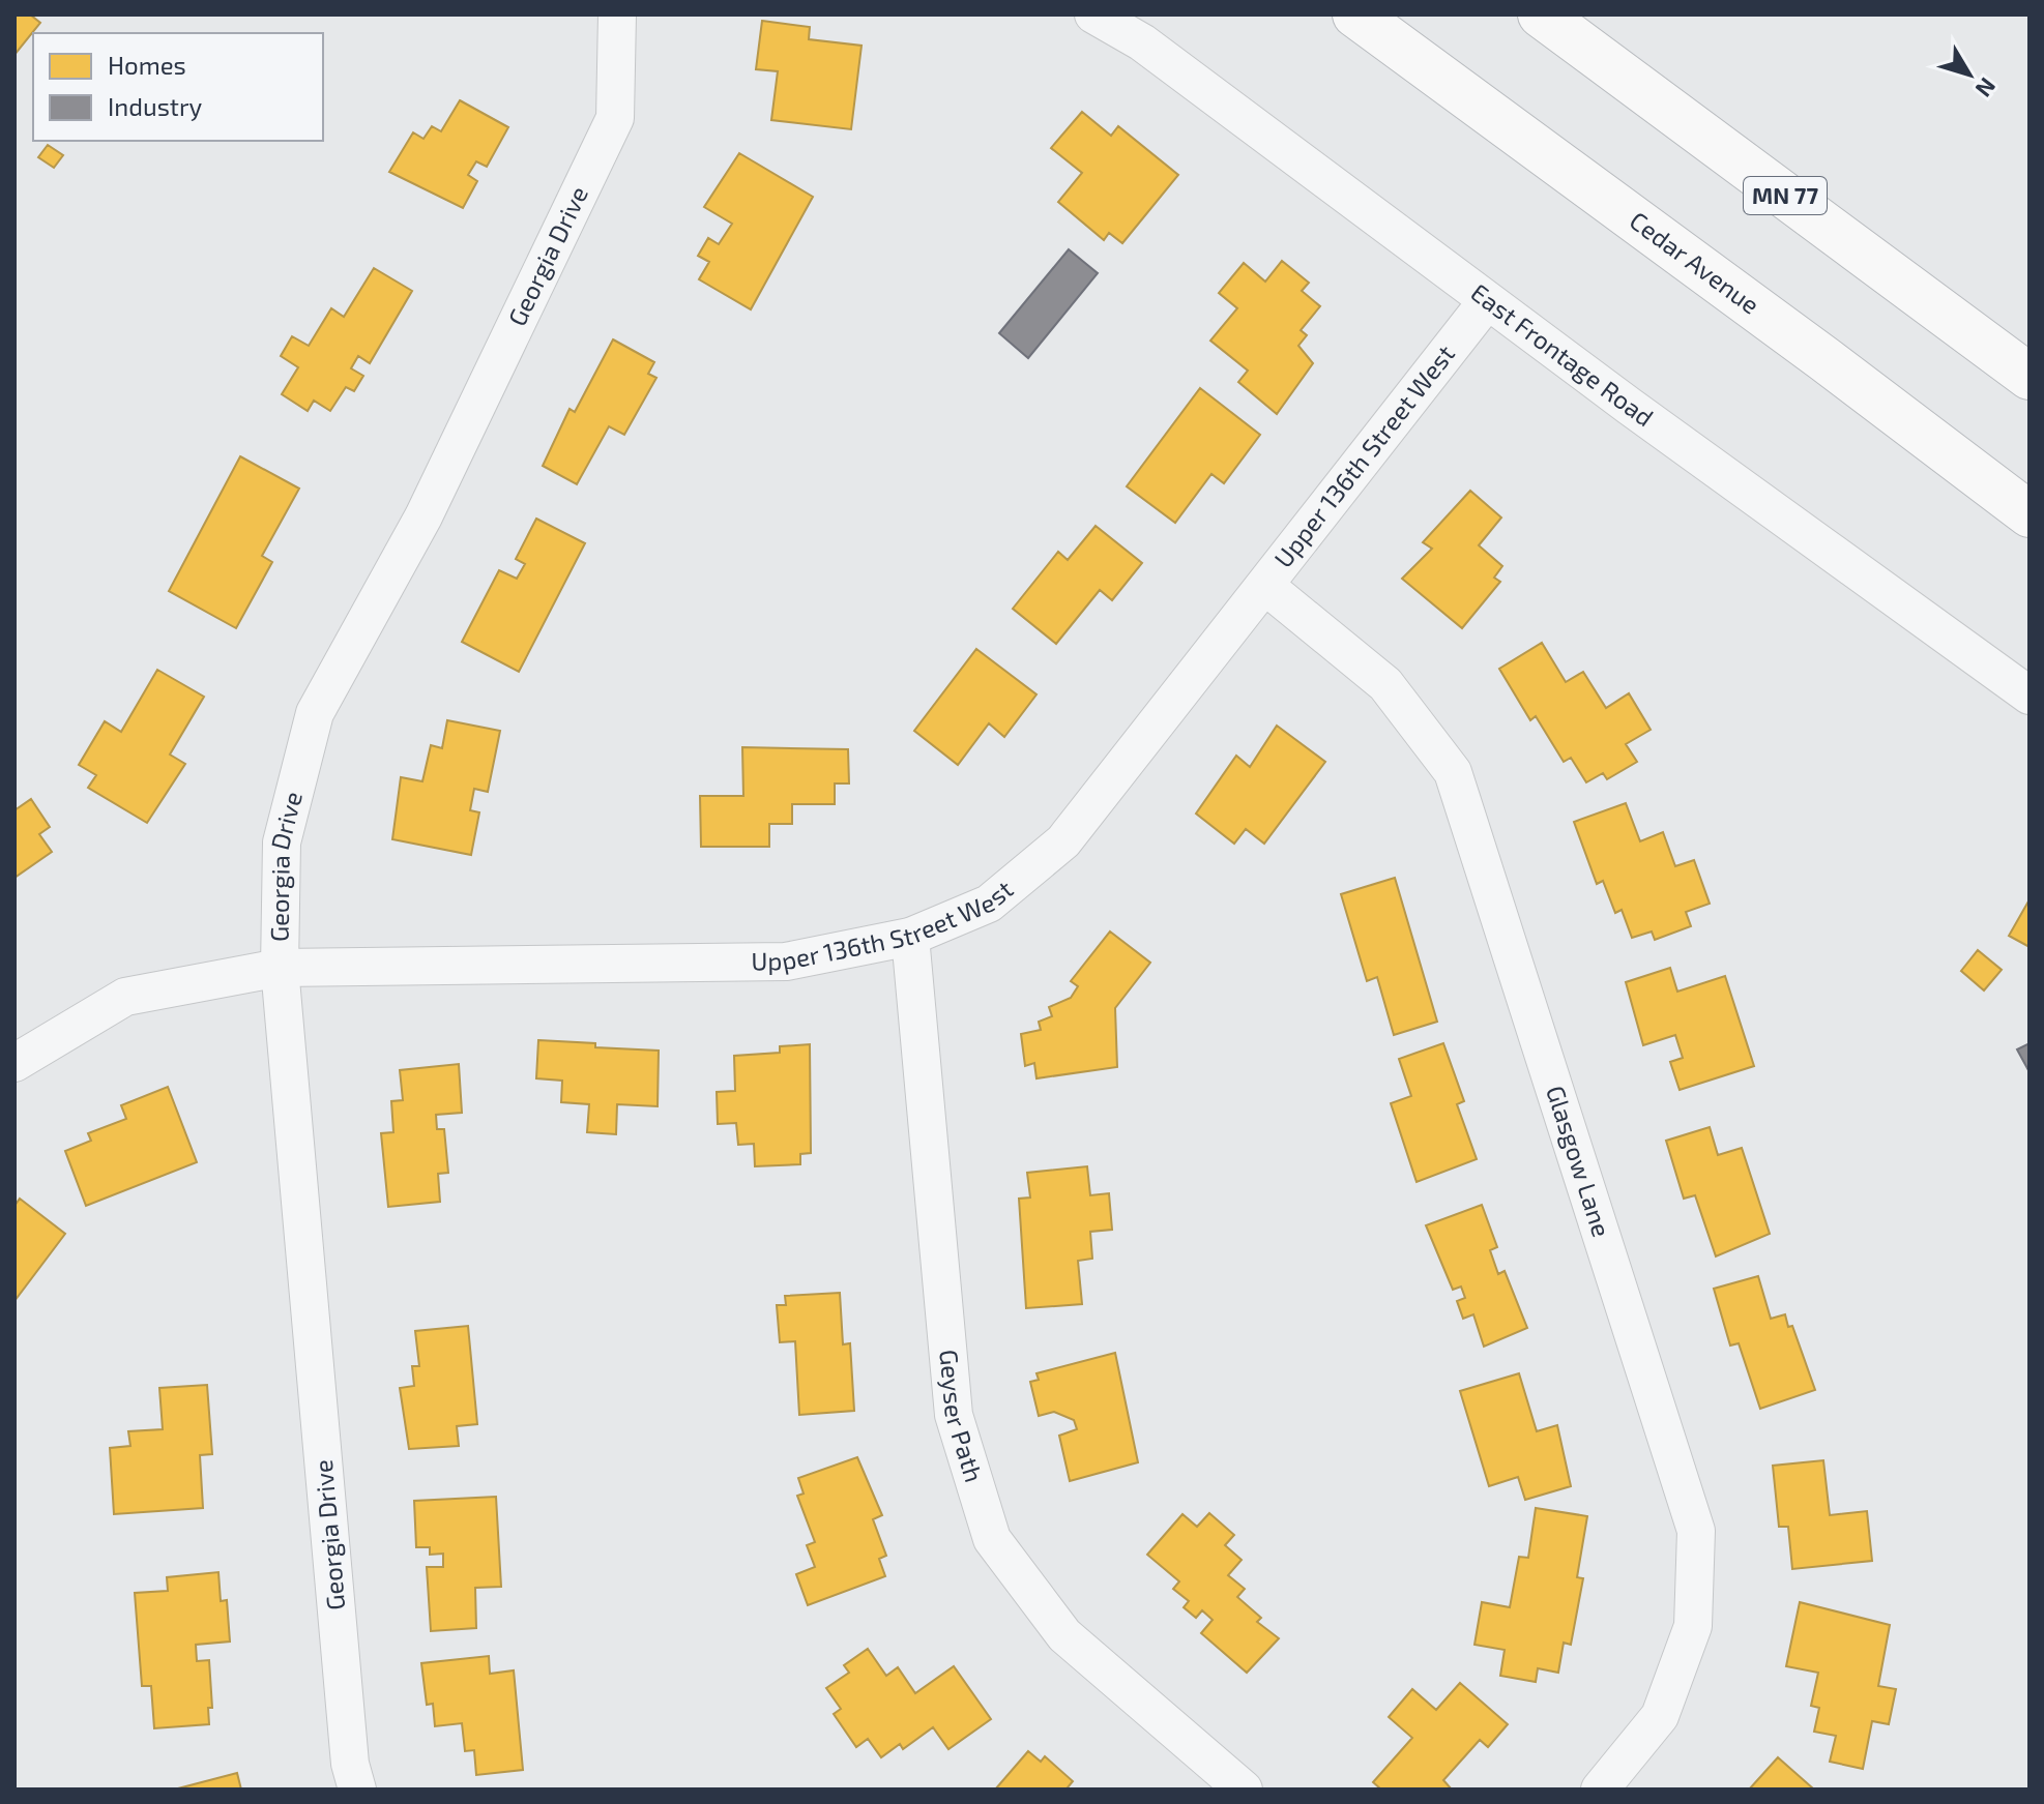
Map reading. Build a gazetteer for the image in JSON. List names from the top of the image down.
{
  "streets": {
    "highway": ["MN 77", "Cedar Avenue"],
    "street": [
      "Georgia Drive",
      "East Frontage Road",
      "Upper 136th Street West",
      "Glasgow Lane",
      "Geyser Path"
    ]
  },
  "crossings": [
    ["Georgia Drive", "Upper 136th Street West"],
    ["East Frontage Road", "Upper 136th Street West"],
    ["Upper 136th Street West", "Glasgow Lane"],
    ["Upper 136th Street West", "Geyser Path"]
  ],
  "legend": ["Homes", "Industry"],
  "north": "bottom right"
}
